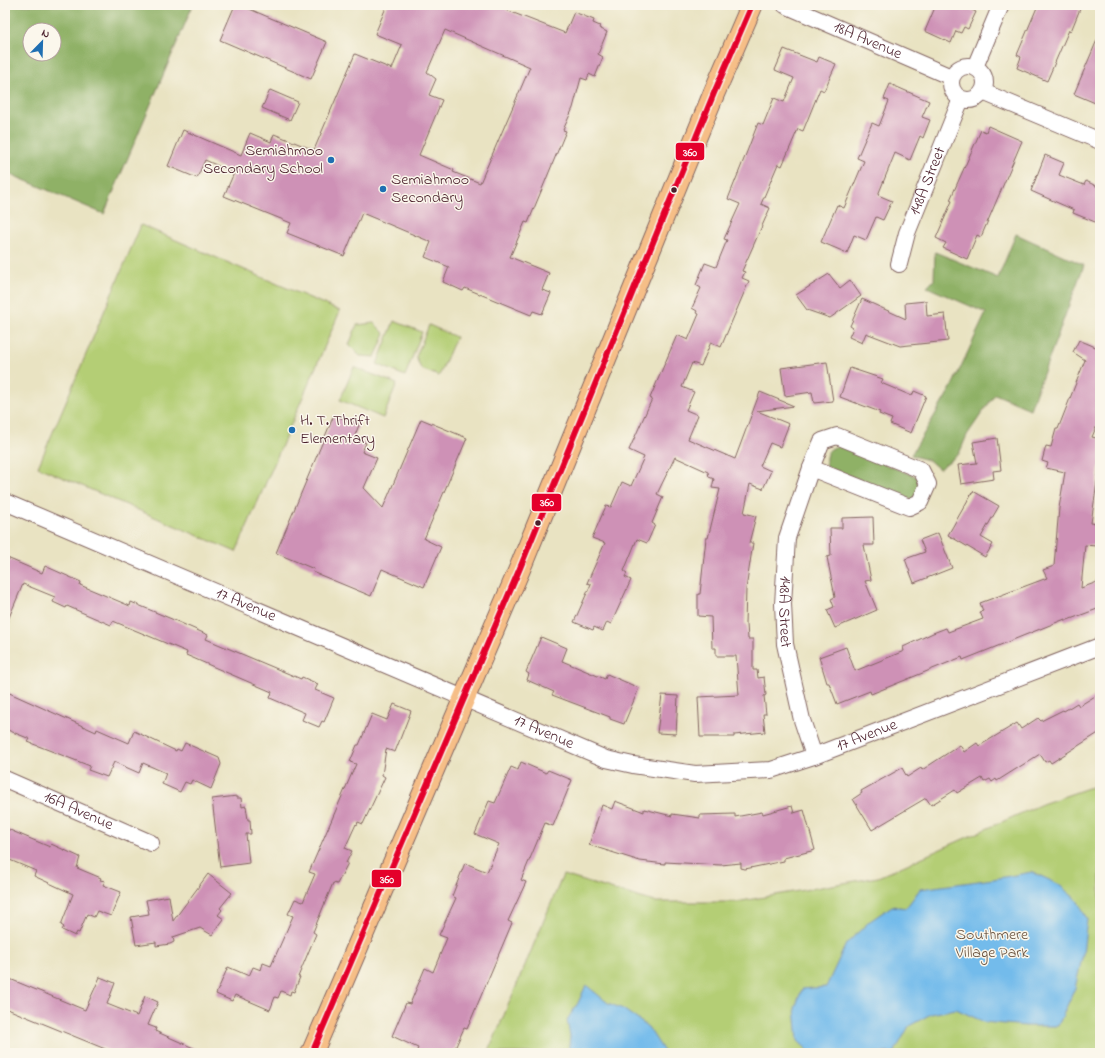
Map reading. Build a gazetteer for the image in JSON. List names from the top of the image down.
{
  "streets": {
    "street": [
      "18A Avenue",
      "148A Street",
      "17 Avenue",
      "16A Avenue"
    ]
  },
  "crossings": [
    ["18A Avenue", "148A Street"],
    ["148A Street", "17 Avenue"]
  ],
  "parks": ["Southmere Village Park"],
  "places": ["Semiahmoo Secondary School", "Semiahmoo Secondary", "H. T. Thrift Elementary"],
  "lines": ["transit line 360"],
  "north": "top right"
}
